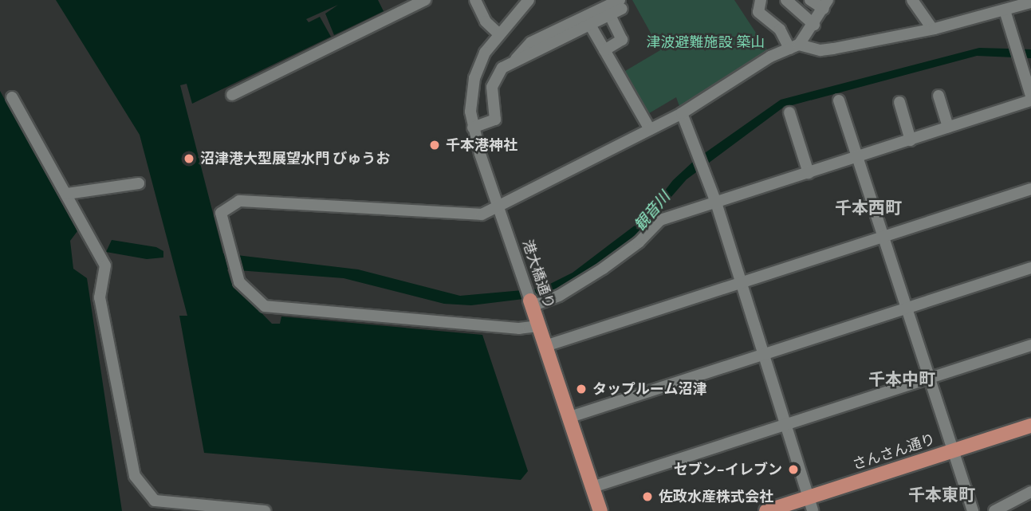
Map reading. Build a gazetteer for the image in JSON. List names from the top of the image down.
{
  "streets": {
    "main road": ["港大橋通り", "さんさん通り"]
  },
  "districts": ["千本西町", "千本中町", "千本東町"],
  "water": ["観音川"],
  "parks": ["津波避難施設 築山"],
  "places": [
    "千本港神社",
    "沼津港大型展望水門 びゅうお",
    "タップルーム沼津",
    "セブン-イレブン",
    "佐政水産株式会社"
  ]
}
